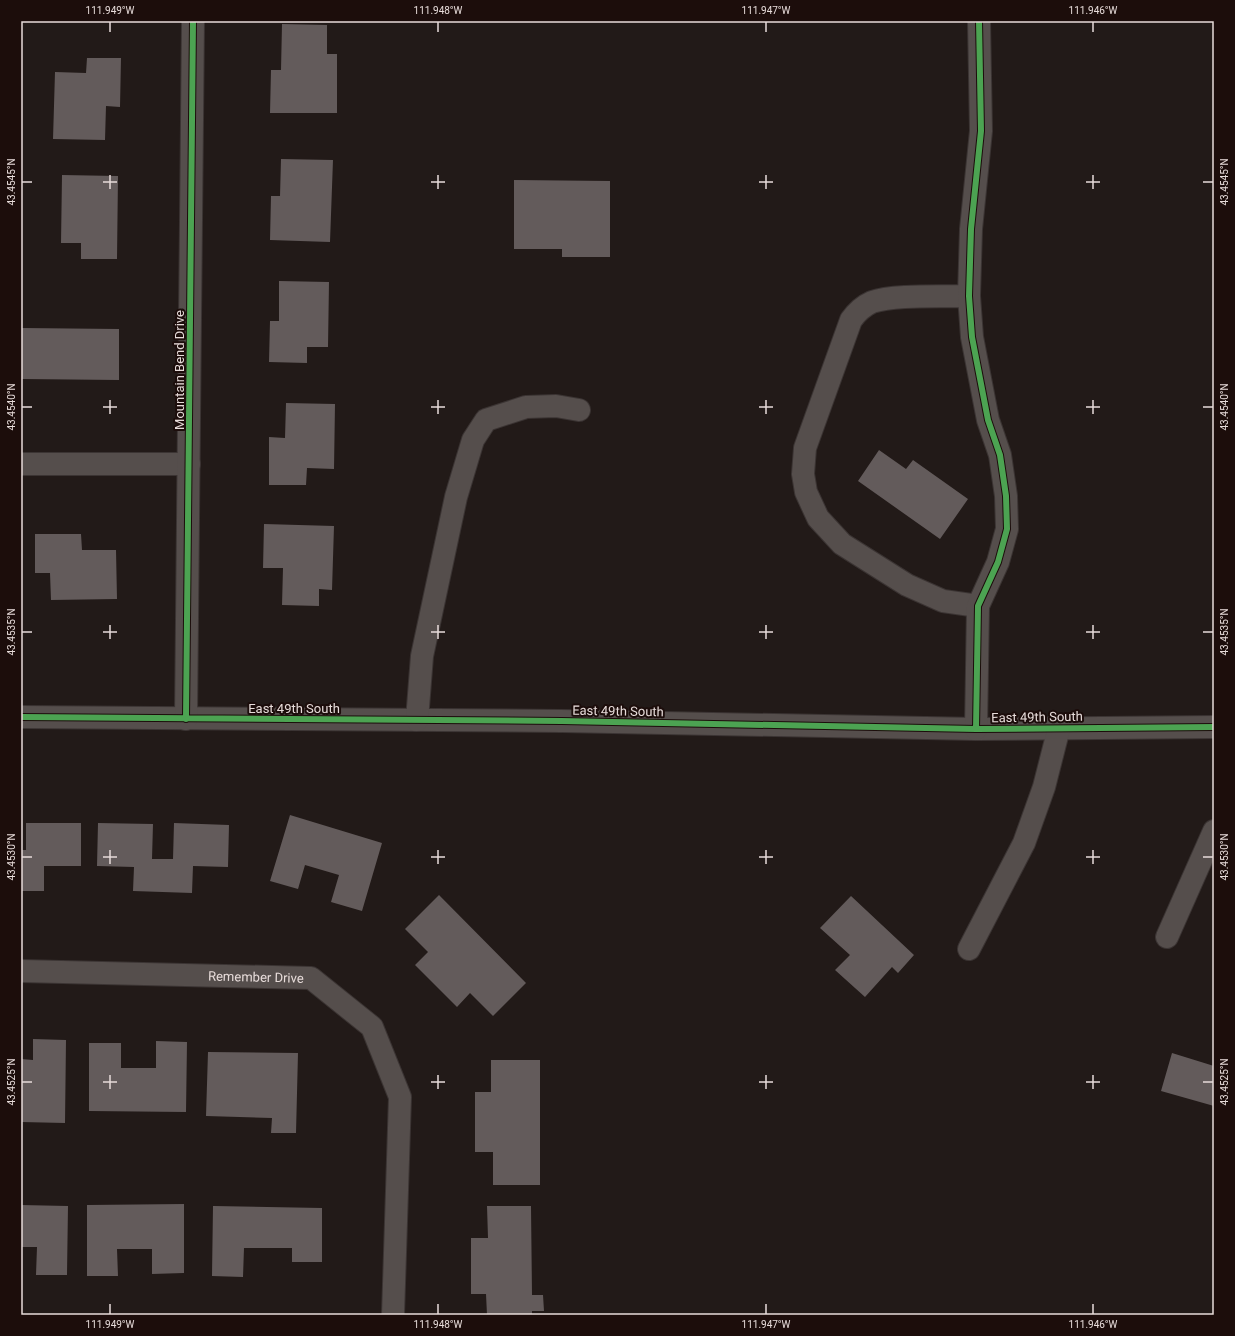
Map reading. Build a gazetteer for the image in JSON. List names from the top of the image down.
{
  "streets": {
    "street": ["Mountain Bend Drive", "East 49th South", "Remember Drive"]
  },
  "crossings": [
    ["Mountain Bend Drive", "East 49th South"]
  ],
  "coordinates": [
    "111.949°W",
    "111.948°W",
    "111.947°W",
    "111.946°W",
    "43.4545°N",
    "43.4540°N",
    "43.4535°N",
    "43.4530°N",
    "43.4525°N"
  ]
}
